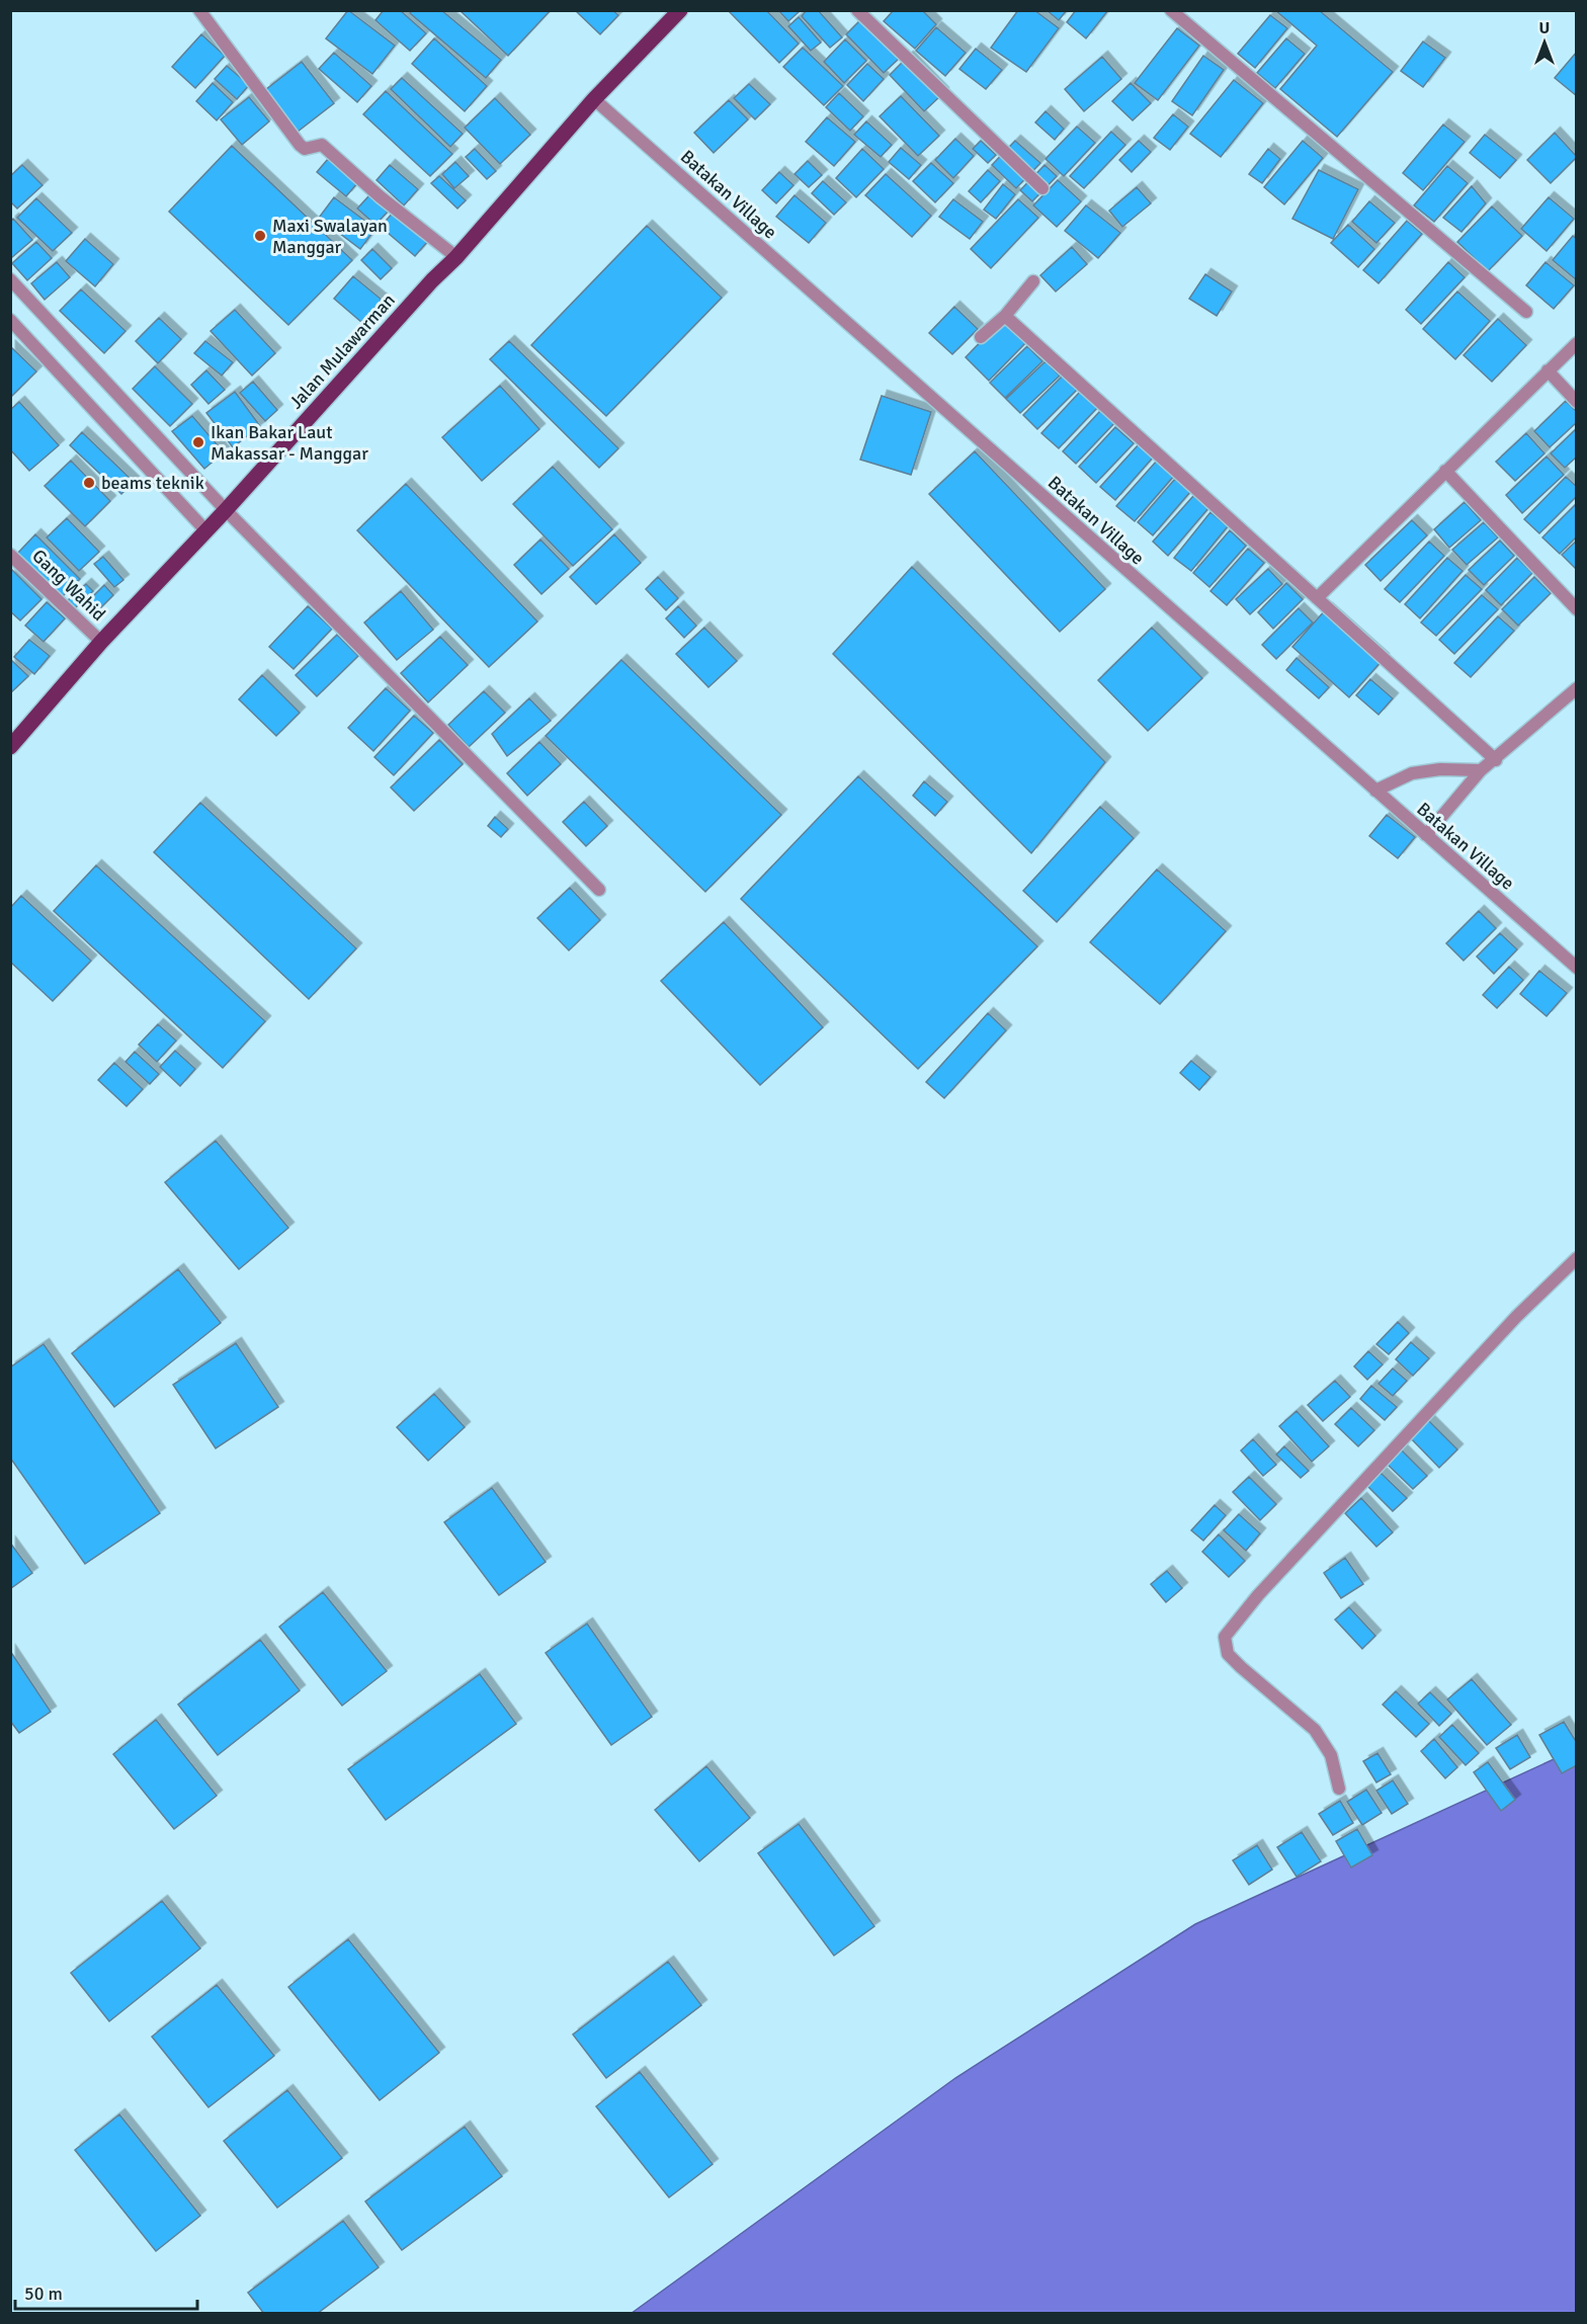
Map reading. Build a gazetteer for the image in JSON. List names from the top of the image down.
{
  "streets": {
    "main road": ["Jalan Mulawarman"],
    "street": ["Batakan Village", "Gang Wahid"]
  },
  "crossings": [
    ["Batakan Village", "Jalan Mulawarman"],
    ["Jalan Mulawarman", "Gang Wahid"]
  ],
  "places": ["Maxi Swalayan Manggar", "Ikan Bakar Laut Makassar - Manggar", "beams teknik"],
  "scale_bar": "50 m",
  "north": "top"
}
